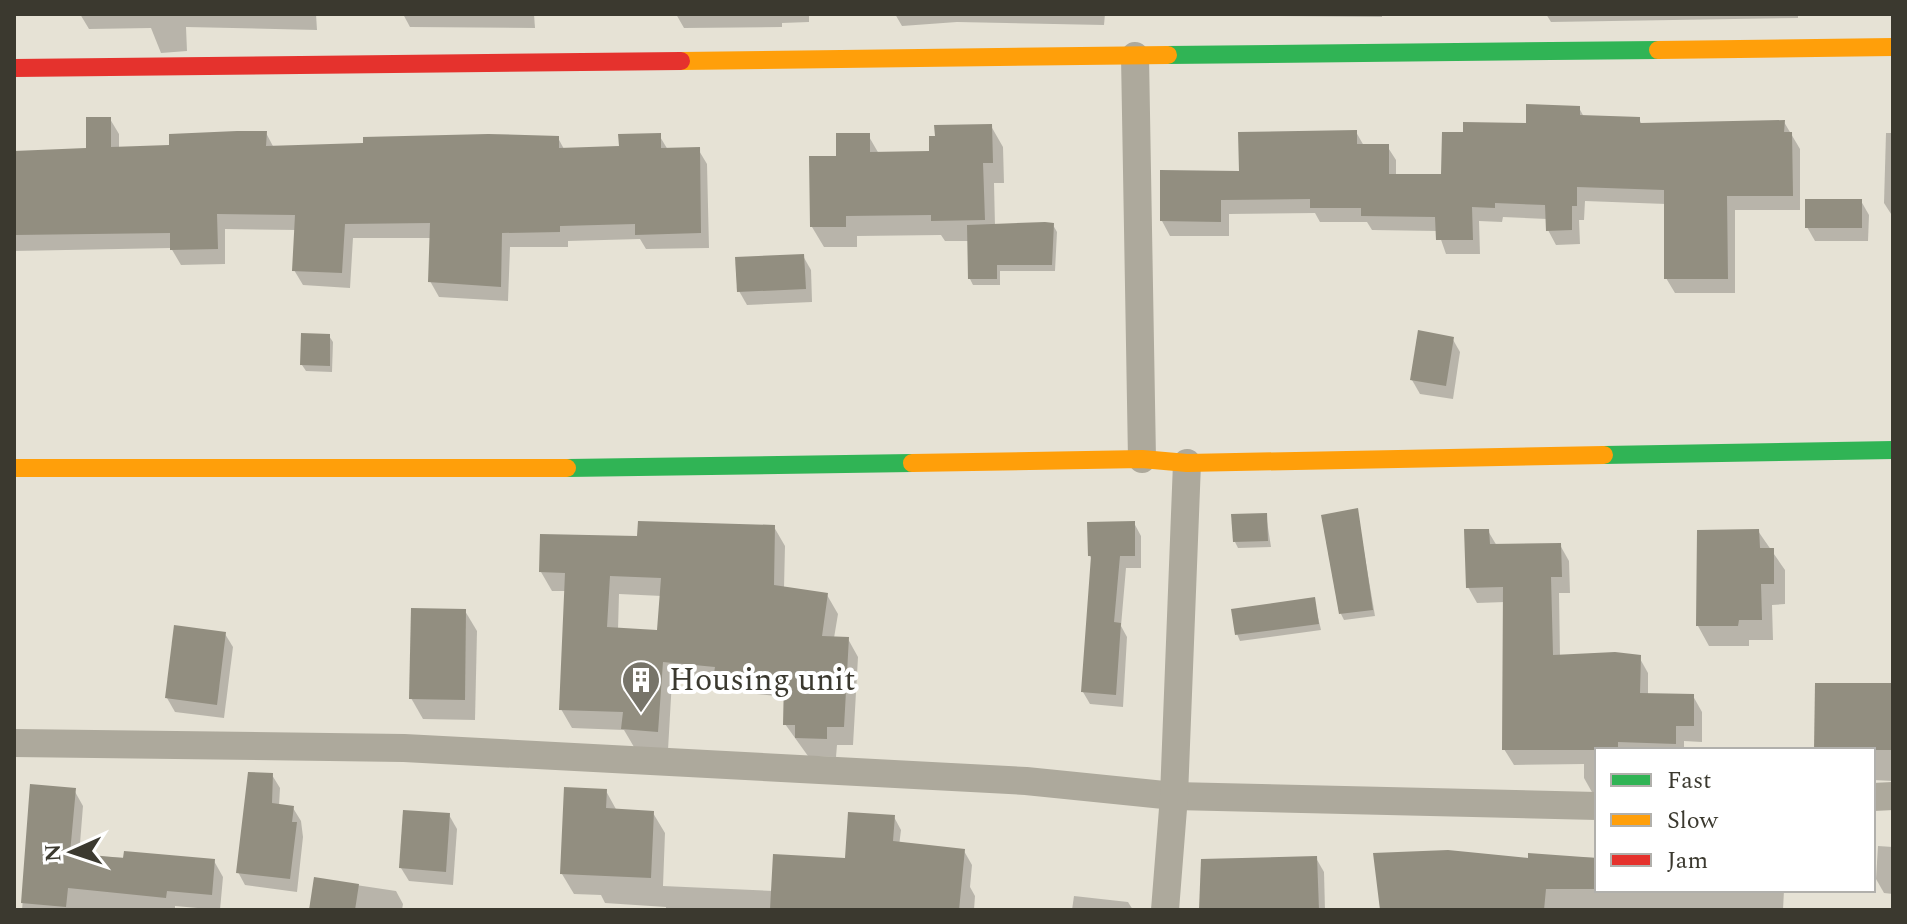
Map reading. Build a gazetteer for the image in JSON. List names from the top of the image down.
{
  "places": {
    "building": ["Housing unit"]
  },
  "legend": ["Fast", "Slow", "Jam"],
  "north": "left"
}
